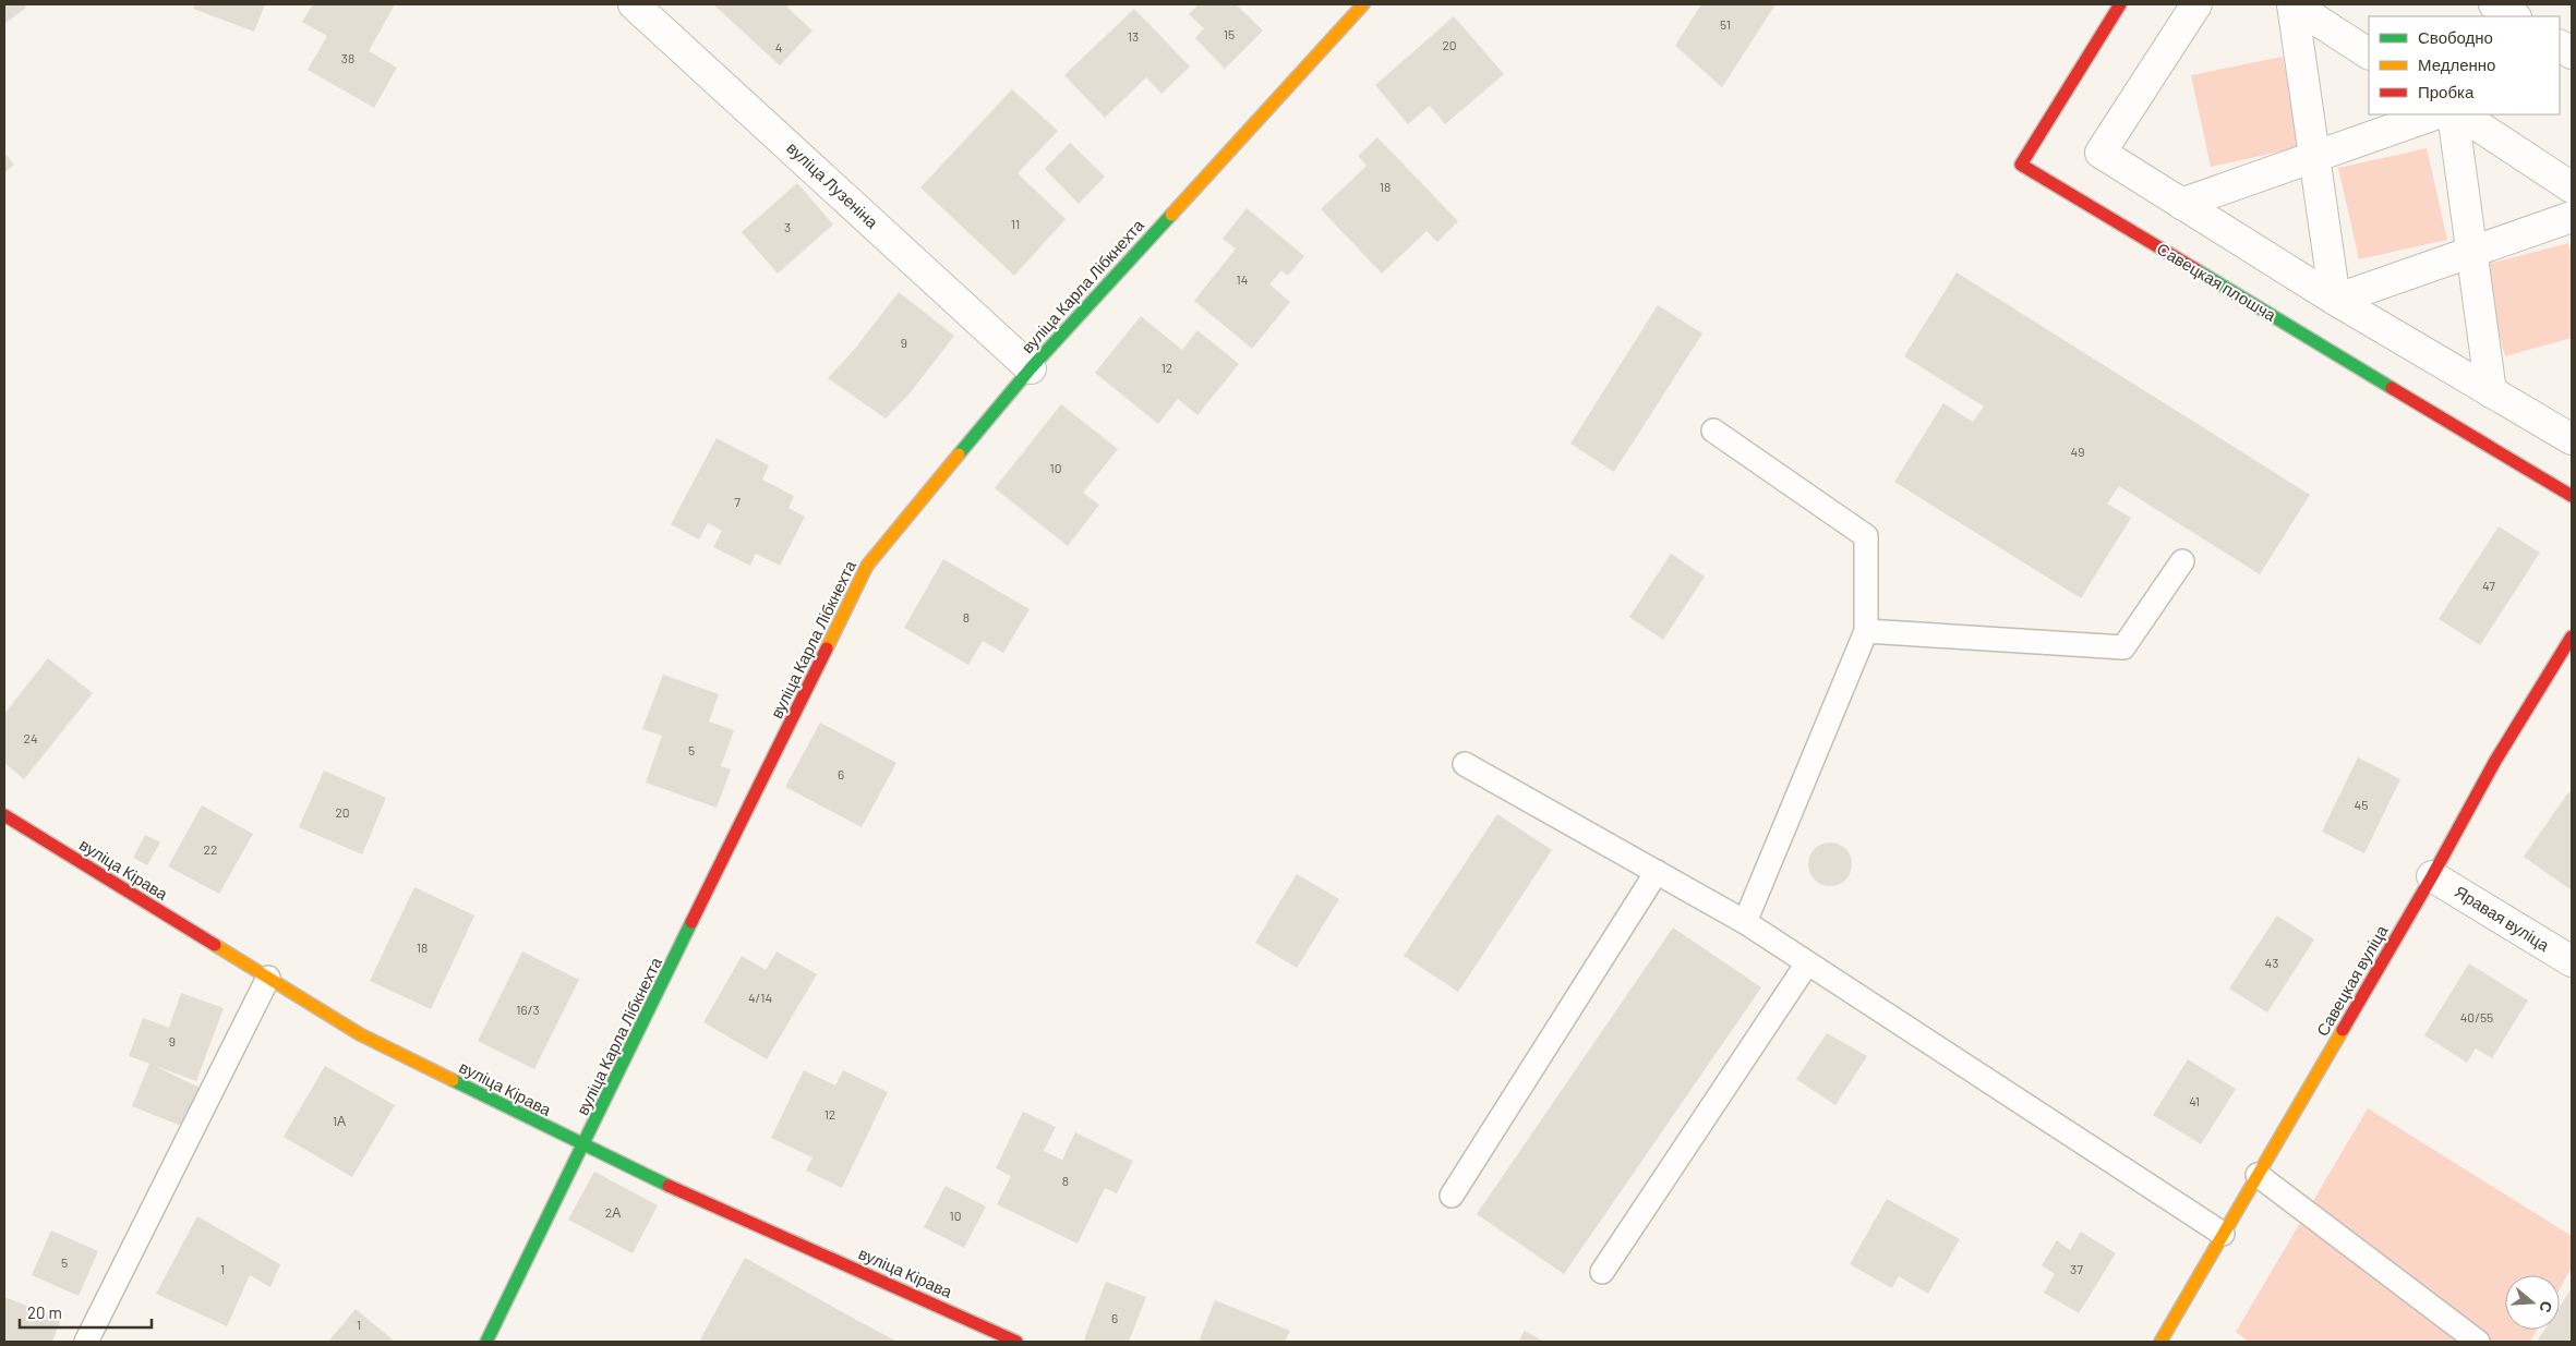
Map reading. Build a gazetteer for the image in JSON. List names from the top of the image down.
{
  "streets": {
    "street": [
      "вуліца Лузеніна",
      "Савецкая плошча",
      "вуліца Карла Лібкнехта",
      "вуліца Кірава",
      "Яравая вуліца",
      "Савецкая вуліца"
    ]
  },
  "crossings": [
    ["вуліца Лузеніна", "вуліца Карла Лібкнехта"],
    ["вуліца Карла Лібкнехта", "вуліца Кірава"],
    ["Яравая вуліца", "Савецкая вуліца"]
  ],
  "house_numbers": [
    "51",
    "15",
    "13",
    "20",
    "4",
    "38",
    "18",
    "11",
    "3",
    "14",
    "9",
    "12",
    "49",
    "10",
    "7",
    "47",
    "8",
    "24",
    "5",
    "6",
    "45",
    "20",
    "22",
    "18",
    "43",
    "4/14",
    "16/3",
    "40/55",
    "9",
    "41",
    "12",
    "1А",
    "8",
    "2А",
    "10",
    "5",
    "1",
    "37",
    "6",
    "1"
  ],
  "legend": ["Свободно", "Медленно", "Пробка"],
  "scale_bar": "20 m",
  "north": "right"
}
